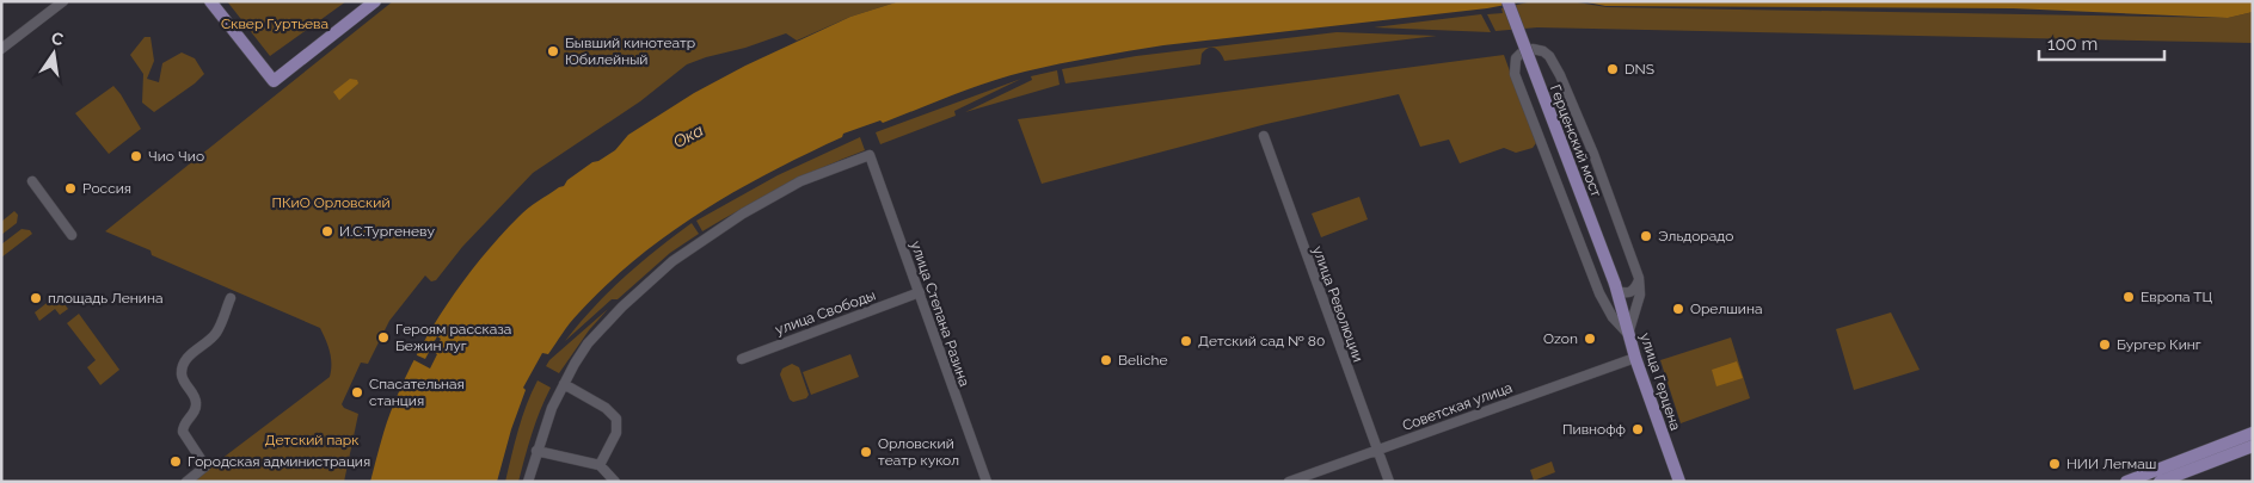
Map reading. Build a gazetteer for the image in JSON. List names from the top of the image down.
{
  "streets": {
    "main road": ["Герценский мост", "улица Герцена"],
    "street": [
      "улица Революции",
      "улица Свободы",
      "улица Степана Разина",
      "Советская улица"
    ]
  },
  "crossings": [
    ["Герценский мост", "улица Герцена"],
    ["улица Революции", "Советская улица"],
    ["улица Свободы", "улица Степана Разина"],
    ["улица Герцена", "Советская улица"]
  ],
  "water": ["Ока"],
  "parks": ["Сквер Гуртьева", "ПКиО Орловский", "Детский парк"],
  "places": [
    "Бывший кинотеатр Юбилейный",
    "DNS",
    "Чио Чио",
    "Россия",
    "И.С.Тургеневу",
    "Эльдорадо",
    "Европа ТЦ",
    "площадь Ленина",
    "Орелшина",
    "Героям рассказа Бежин луг",
    "Ozon",
    "Детский сад № 80",
    "Бургер Кинг",
    "Beliche",
    "Спасательная станция",
    "Пивнофф",
    "Орловский театр кукол",
    "Городская администрация",
    "НИИ Легмаш"
  ],
  "scale_bar": "100 m",
  "north": "top"
}
